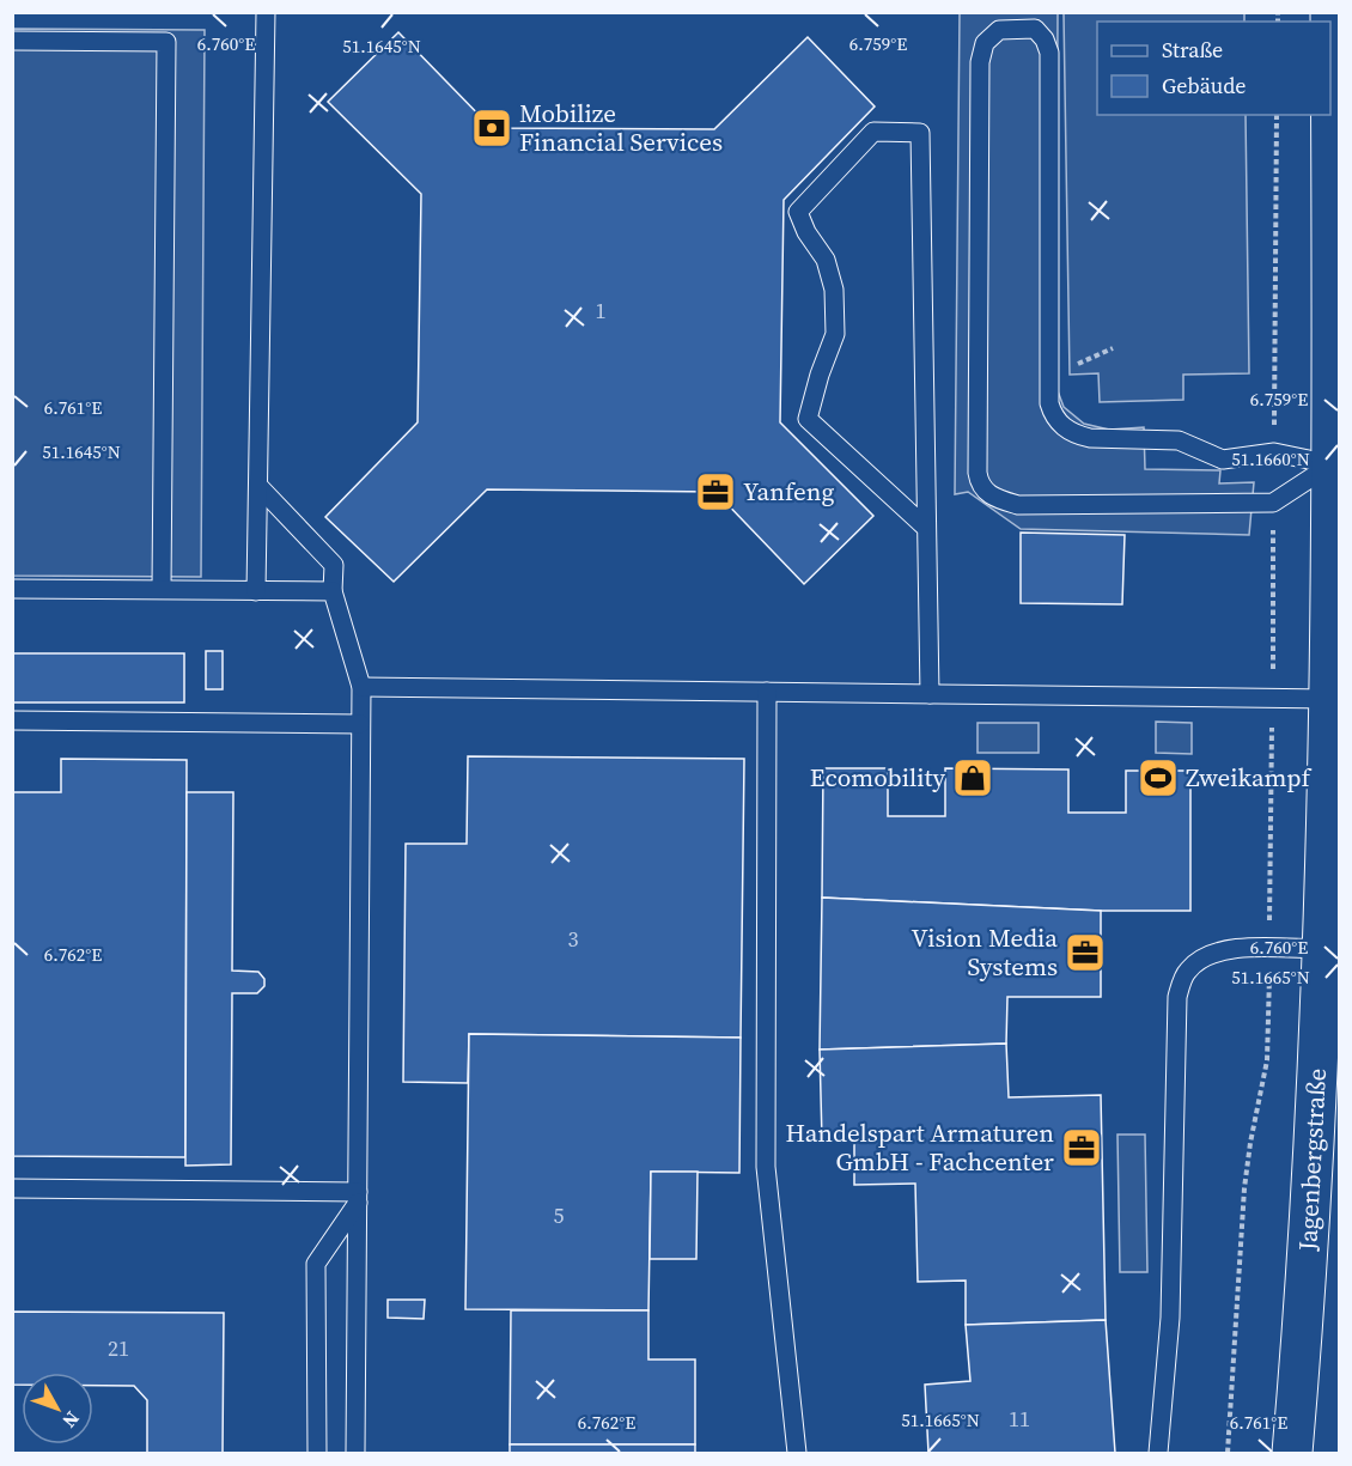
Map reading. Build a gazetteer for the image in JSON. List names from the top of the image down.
{
  "streets": {
    "street": ["Jagenbergstraße"]
  },
  "places": {
    "bank": ["Mobilize Financial Services"],
    "office": ["Yanfeng", "Vision Media Systems", "Handelspart Armaturen GmbH - Fachcenter"],
    "shop": ["Ecomobility"],
    "sports": ["Zweikampf"]
  },
  "house_numbers": [
    "1",
    "3",
    "5",
    "21",
    "11"
  ],
  "legend": ["Straße", "Gebäude"],
  "north": "bottom right",
  "coordinates": [
    "6.759°E",
    "6.760°E",
    "51.1645°N",
    "6.761°E",
    "51.1660°N",
    "6.762°E",
    "51.1665°N"
  ]
}
